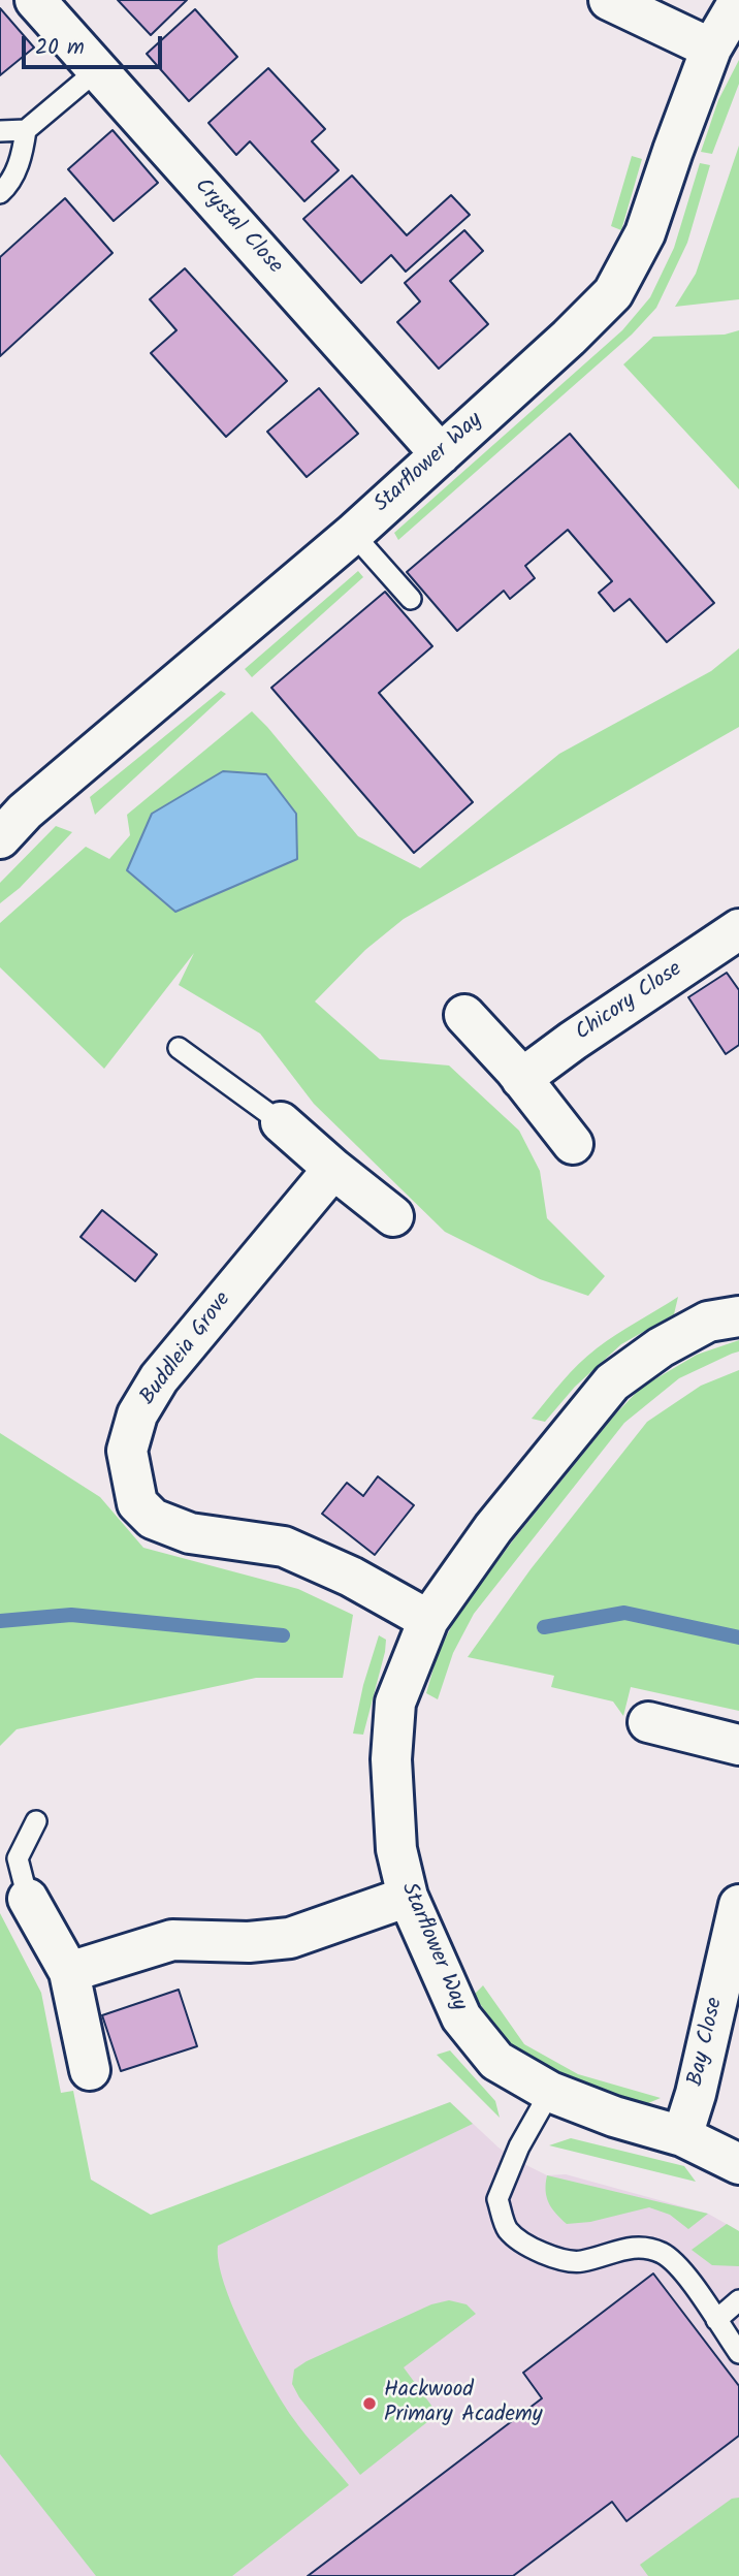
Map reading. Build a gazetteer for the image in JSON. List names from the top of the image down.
{
  "streets": {
    "street": [
      "Crystal Close",
      "Starflower Way",
      "Chicory Close",
      "Buddleia Grove",
      "Bay Close"
    ]
  },
  "crossings": [
    ["Crystal Close", "Starflower Way"],
    ["Starflower Way", "Buddleia Grove"],
    ["Starflower Way", "Bay Close"]
  ],
  "places": ["Hackwood Primary Academy"],
  "scale_bar": "20 m"
}
